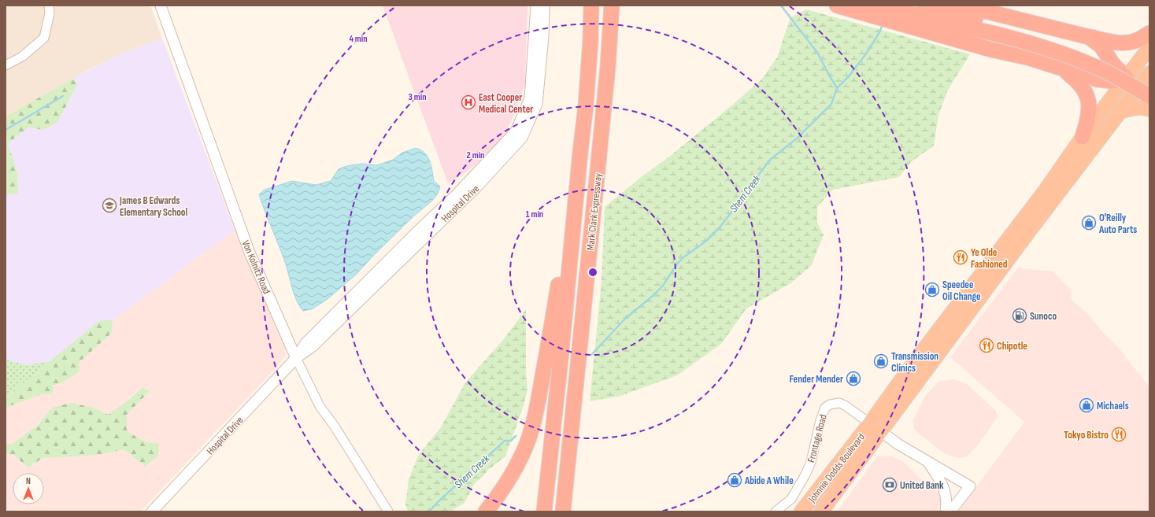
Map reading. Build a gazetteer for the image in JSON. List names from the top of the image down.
{
  "streets": {
    "highway": ["Mark Clark Expressway", "Johnnie Dodds Boulevard"],
    "street": ["Hospital Drive", "Von Kolnitz Road", "Frontage Road"]
  },
  "crossings": [
    ["Hospital Drive", "Von Kolnitz Road"],
    ["Frontage Road", "Johnnie Dodds Boulevard"]
  ],
  "water": ["Shem Creek"],
  "places": {
    "hospital": ["East Cooper Medical Center"],
    "school or university": ["James B Edwards Elementary School"],
    "shop": [
      "O'Reilly Auto Parts",
      "Speedee Oil Change",
      "Transmission Clinics",
      "Fender Mender",
      "Michaels",
      "Abide A While"
    ],
    "restaurant": ["Ye Olde Fashioned", "Chipotle", "Tokyo Bistro"],
    "fuel station": ["Sunoco"],
    "bank": ["United Bank"]
  },
  "north": "top",
  "rings": [
    "4 min",
    "3 min",
    "2 min",
    "1 min"
  ]
}
